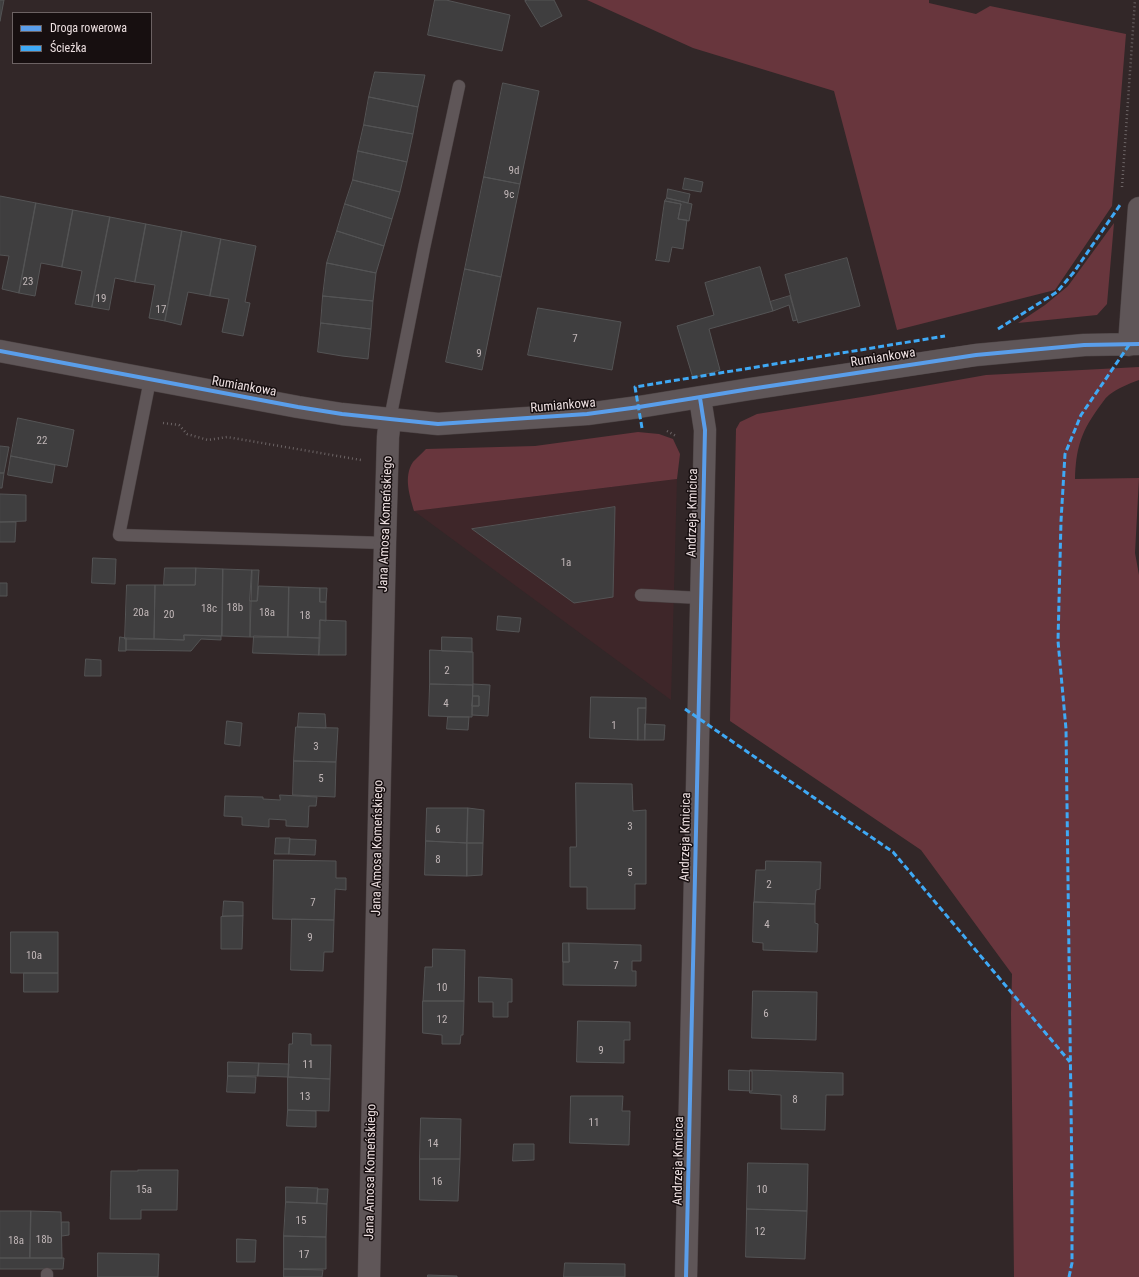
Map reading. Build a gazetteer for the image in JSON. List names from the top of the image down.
{
  "streets": {
    "street": ["Rumiankowa", "Andrzeja Kmicica", "Jana Amosa Komeńskiego"]
  },
  "crossings": [
    ["Rumiankowa", "Andrzeja Kmicica"],
    ["Rumiankowa", "Jana Amosa Komeńskiego"]
  ],
  "house_numbers": [
    "9d",
    "9c",
    "23",
    "19",
    "17",
    "7",
    "9",
    "22",
    "1a",
    "18b",
    "18c",
    "20a",
    "18a",
    "20",
    "18",
    "2",
    "4",
    "1",
    "3",
    "5",
    "3",
    "6",
    "8",
    "5",
    "2",
    "7",
    "4",
    "9",
    "10a",
    "7",
    "10",
    "6",
    "12",
    "9",
    "11",
    "13",
    "8",
    "11",
    "14",
    "16",
    "15a",
    "10",
    "15",
    "12",
    "18b",
    "18a",
    "17"
  ],
  "legend": ["Droga rowerowa", "Ścieżka"]
}
